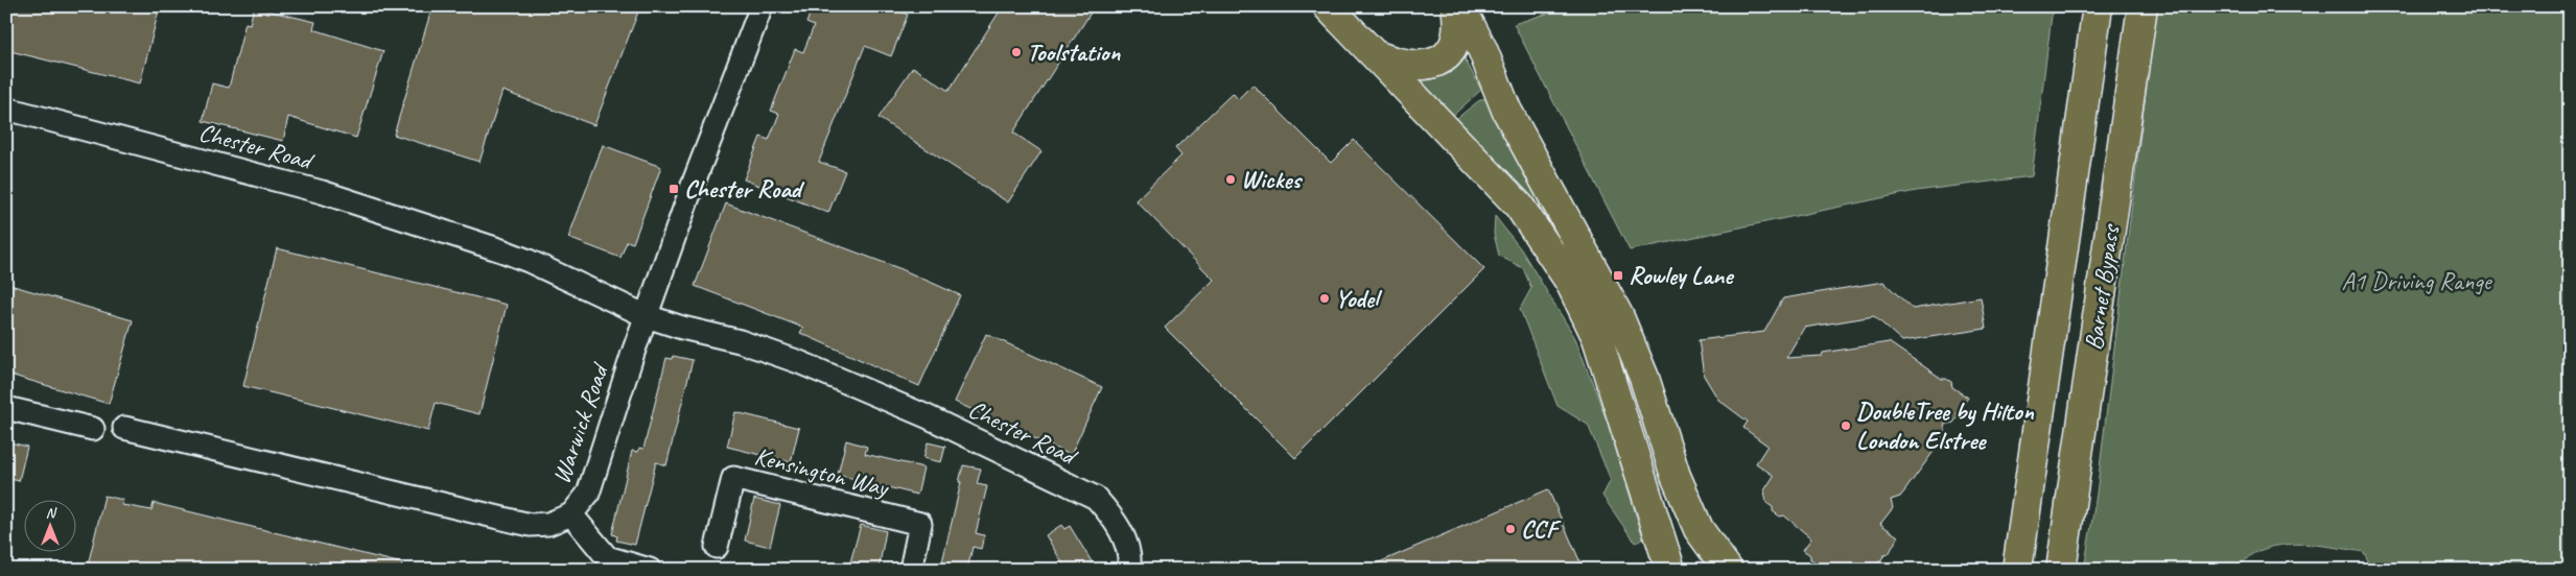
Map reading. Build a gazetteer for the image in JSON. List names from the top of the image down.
{
  "streets": {
    "main road": ["Barnet Bypass"],
    "street": ["Chester Road", "Warwick Road", "Kensington Way"]
  },
  "crossings": [
    ["Chester Road", "Warwick Road"]
  ],
  "parks": ["A1 Driving Range"],
  "places": {
    "other": [
      "Toolstation",
      "Wickes",
      "Yodel",
      "DoubleTree by Hilton London Elstree",
      "CCF"
    ],
    "transit": ["Chester Road", "Rowley Lane"]
  },
  "north": "top"
}
